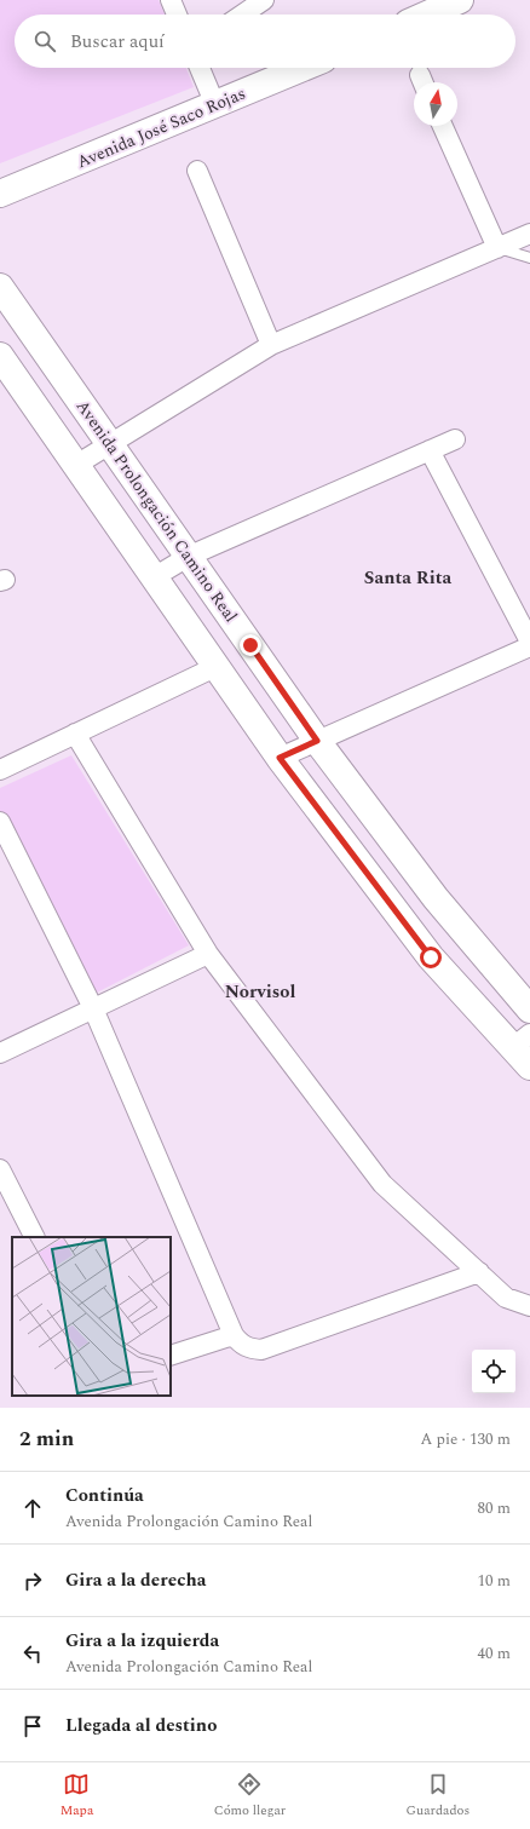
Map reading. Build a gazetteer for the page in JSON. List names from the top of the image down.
{
  "streets": {
    "main road": ["Avenida José Saco Rojas", "Avenida Prolongación Camino Real"]
  },
  "districts": ["Santa Rita", "Norvisol"],
  "north": "top",
  "page": {
    "search": "Buscar aquí",
    "heading": ["2 min", "A pie · 130 m"],
    "list": [
      ["Continúa", "Avenida Prolongación Camino Real", "80 m"],
      ["Gira a la derecha", "10 m"],
      ["Gira a la izquierda", "Avenida Prolongación Camino Real", "40 m"],
      "Llegada al destino"
    ],
    "nav": ["Mapa", "Cómo llegar", "Guardados"]
  }
}
